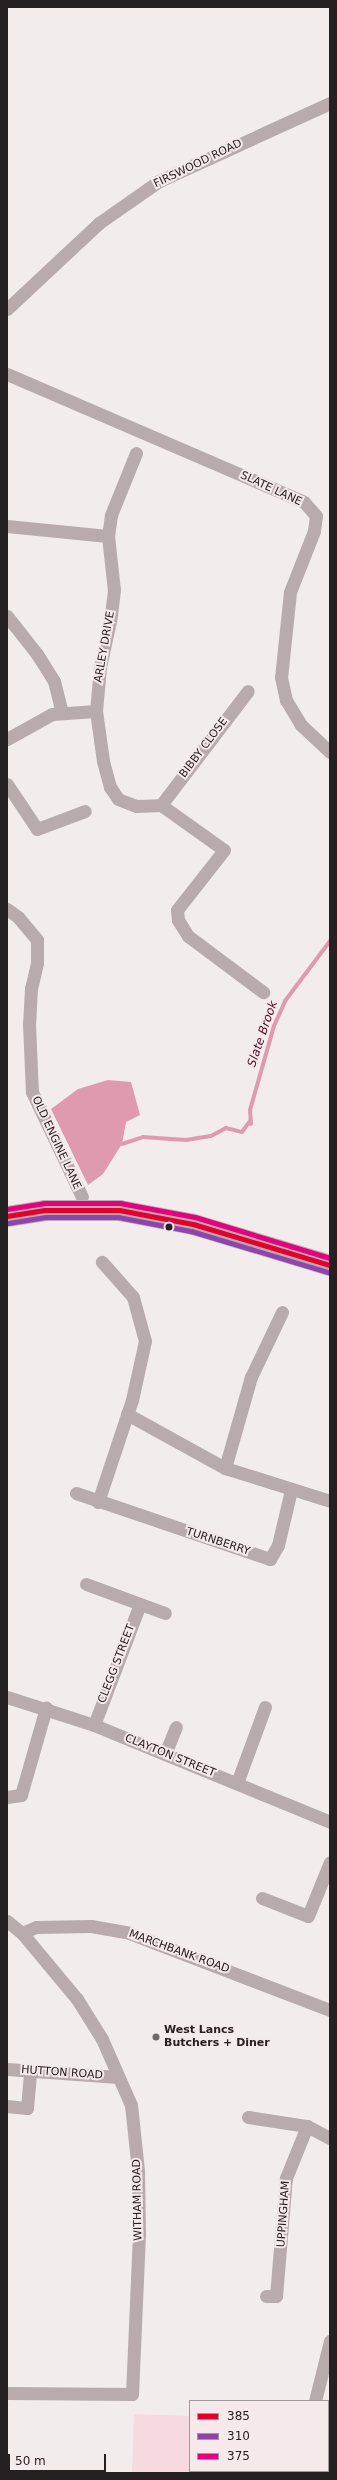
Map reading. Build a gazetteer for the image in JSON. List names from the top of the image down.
{
  "streets": {
    "street": [
      "FIRSWOOD ROAD",
      "SLATE LANE",
      "ARLEY DRIVE",
      "BIBBY CLOSE",
      "OLD ENGINE LANE",
      "TURNBERRY",
      "CLEGG STREET",
      "CLAYTON STREET",
      "MARCHBANK ROAD",
      "HUTTON ROAD",
      "WITHAM ROAD",
      "UPPINGHAM"
    ]
  },
  "crossings": [
    ["ARLEY DRIVE", "BIBBY CLOSE"],
    ["CLEGG STREET", "CLAYTON STREET"],
    ["MARCHBANK ROAD", "WITHAM ROAD"],
    ["HUTTON ROAD", "WITHAM ROAD"]
  ],
  "water": ["Slate Brook"],
  "places": ["West Lancs Butchers + Diner"],
  "lines": ["transit line 375", "transit line 385", "transit line 310"],
  "legend": ["385", "310", "375"],
  "scale_bar": "50 m"
}
